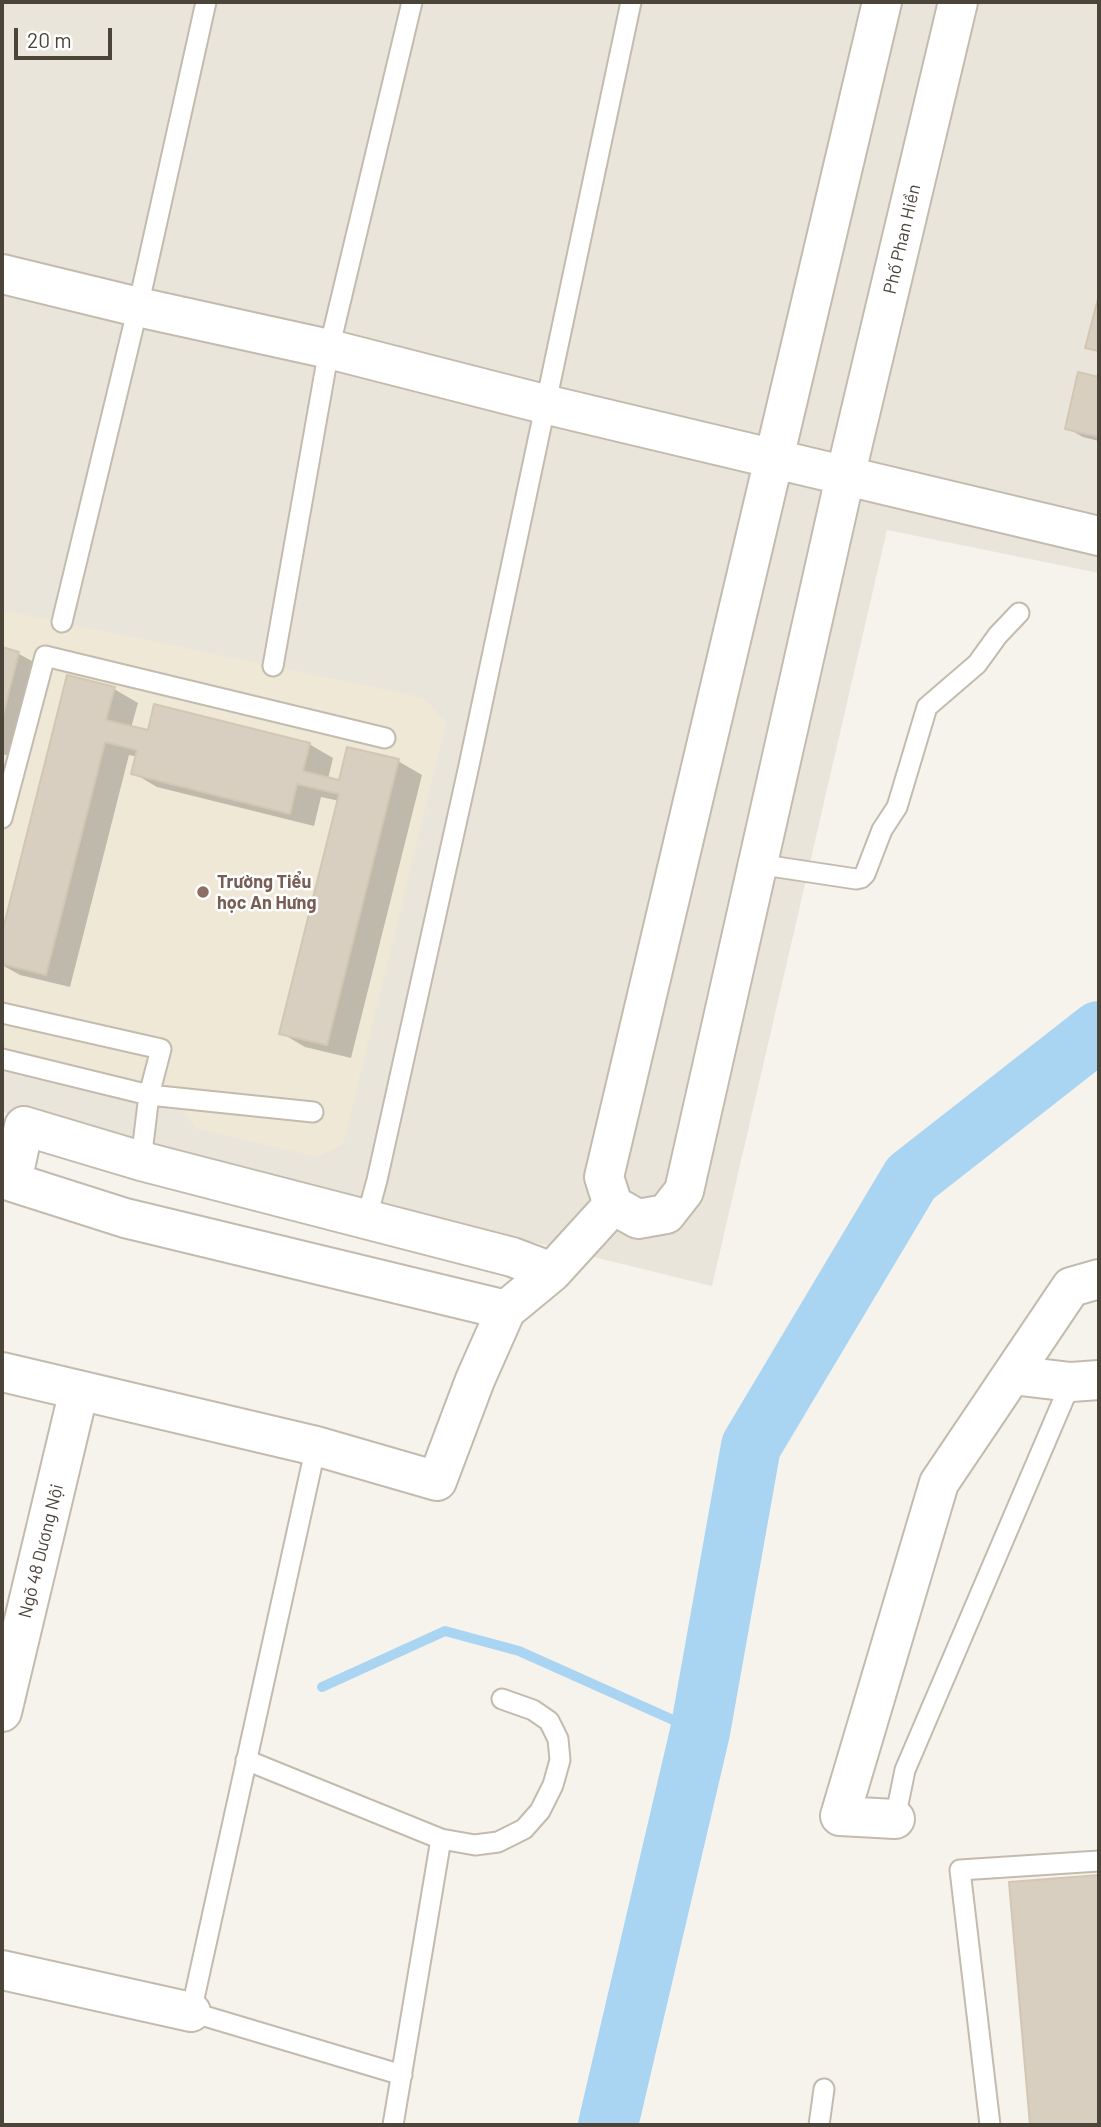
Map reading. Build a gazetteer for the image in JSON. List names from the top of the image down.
{
  "streets": {
    "street": ["Phố Phan Hiền", "Ngõ 48 Dương Nội"]
  },
  "places": ["Trường Tiểu học An Hưng"],
  "scale_bar": "20 m"
}
